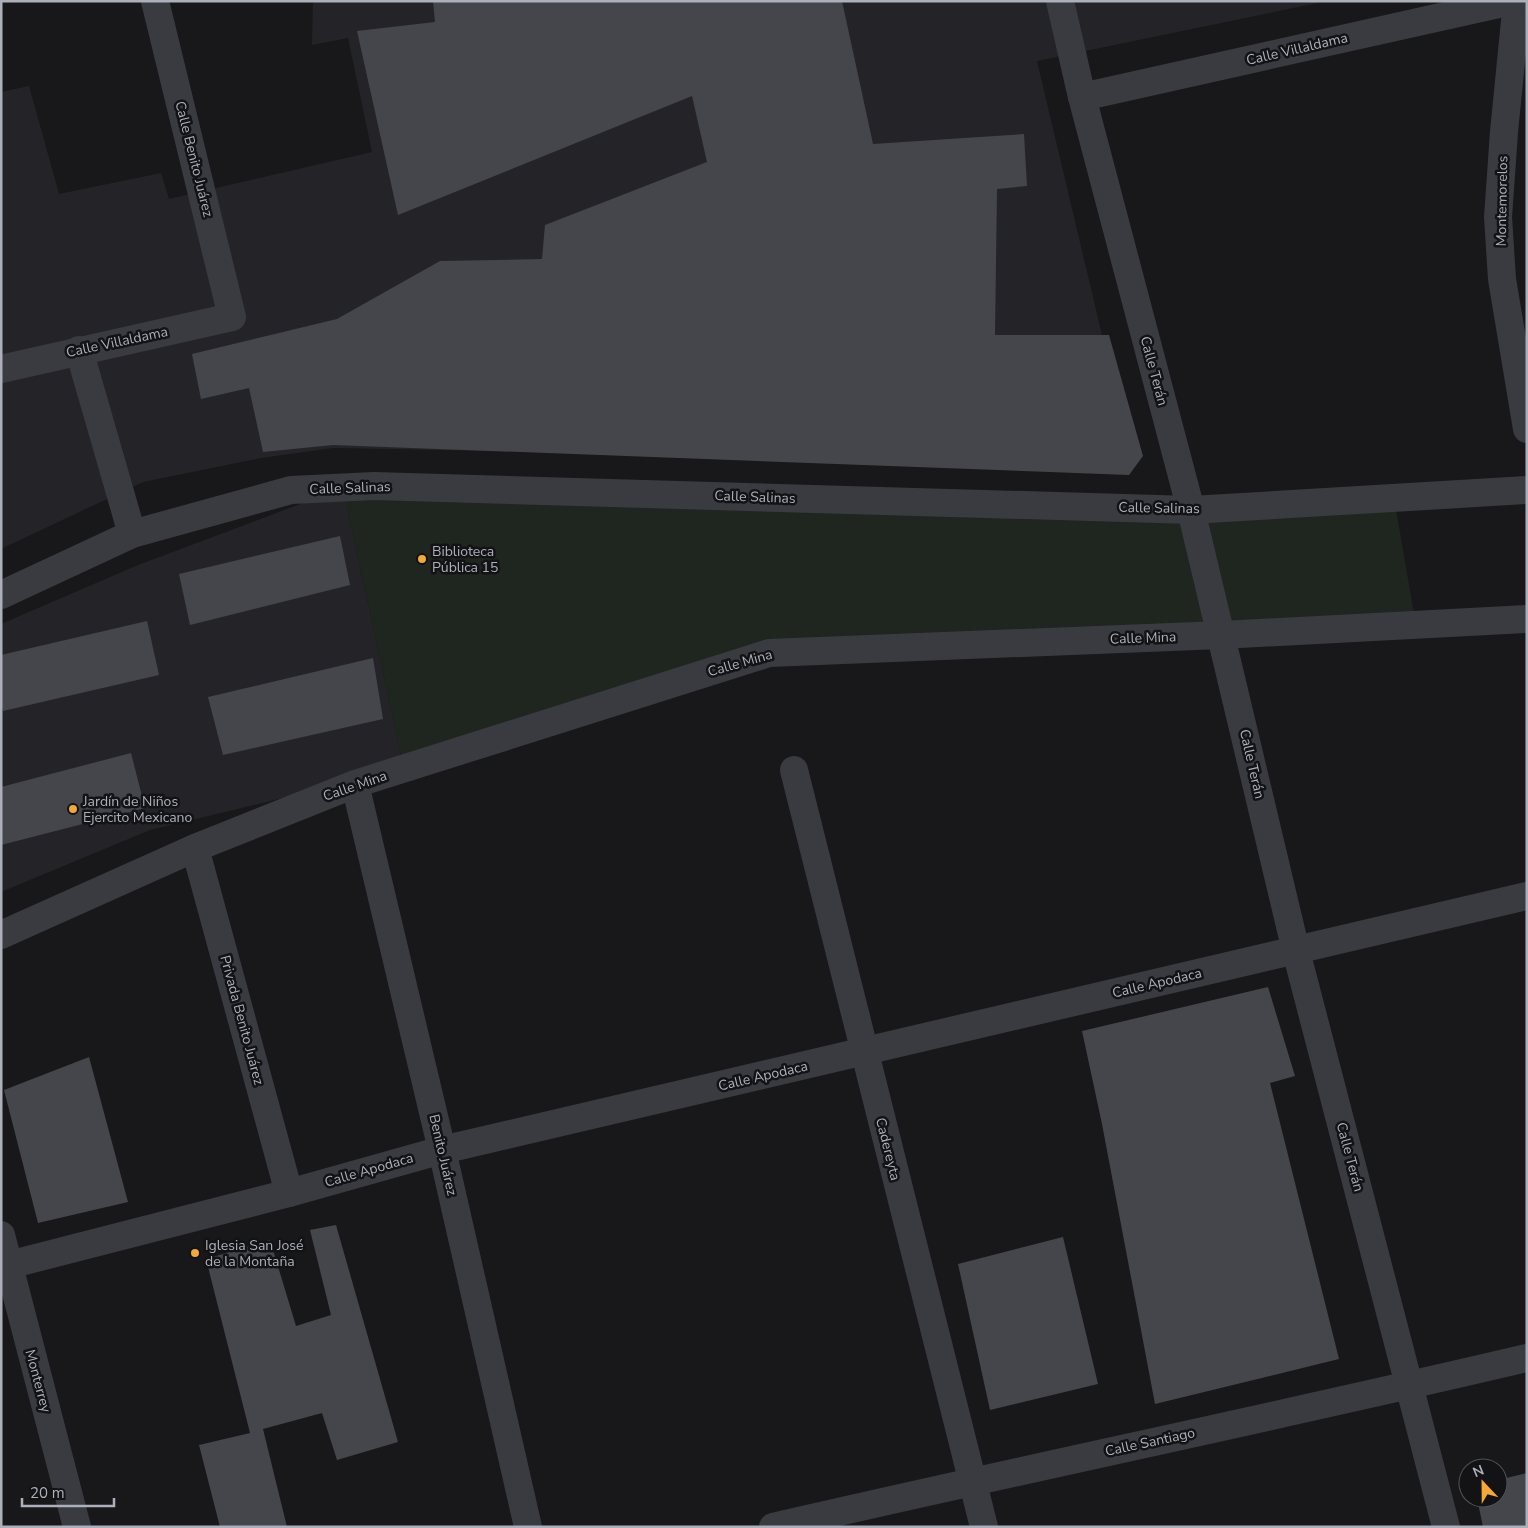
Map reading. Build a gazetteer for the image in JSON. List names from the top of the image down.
{
  "streets": {
    "street": [
      "Calle Villaldama",
      "Calle Benito Juárez",
      "Montemorelos",
      "Calle Terán",
      "Calle Salinas",
      "Calle Mina",
      "Calle Apodaca",
      "Privada Benito Juárez",
      "Cadereyta",
      "Benito Juárez",
      "Monterrey",
      "Calle Santiago"
    ]
  },
  "crossings": [
    ["Calle Villaldama", "Calle Benito Juárez"],
    ["Calle Villaldama", "Calle Terán"],
    ["Calle Terán", "Calle Salinas"],
    ["Calle Terán", "Calle Mina"],
    ["Calle Terán", "Calle Apodaca"],
    ["Calle Terán", "Calle Santiago"],
    ["Calle Mina", "Privada Benito Juárez"],
    ["Calle Mina", "Benito Juárez"],
    ["Calle Apodaca", "Privada Benito Juárez"],
    ["Calle Apodaca", "Cadereyta"],
    ["Calle Apodaca", "Benito Juárez"],
    ["Calle Apodaca", "Monterrey"],
    ["Cadereyta", "Calle Santiago"]
  ],
  "places": ["Biblioteca Pública 15", "Jardín de Niños Ejercito Mexicano", "Iglesia San José de la Montaña"],
  "scale_bar": "20 m",
  "north": "top"
}
